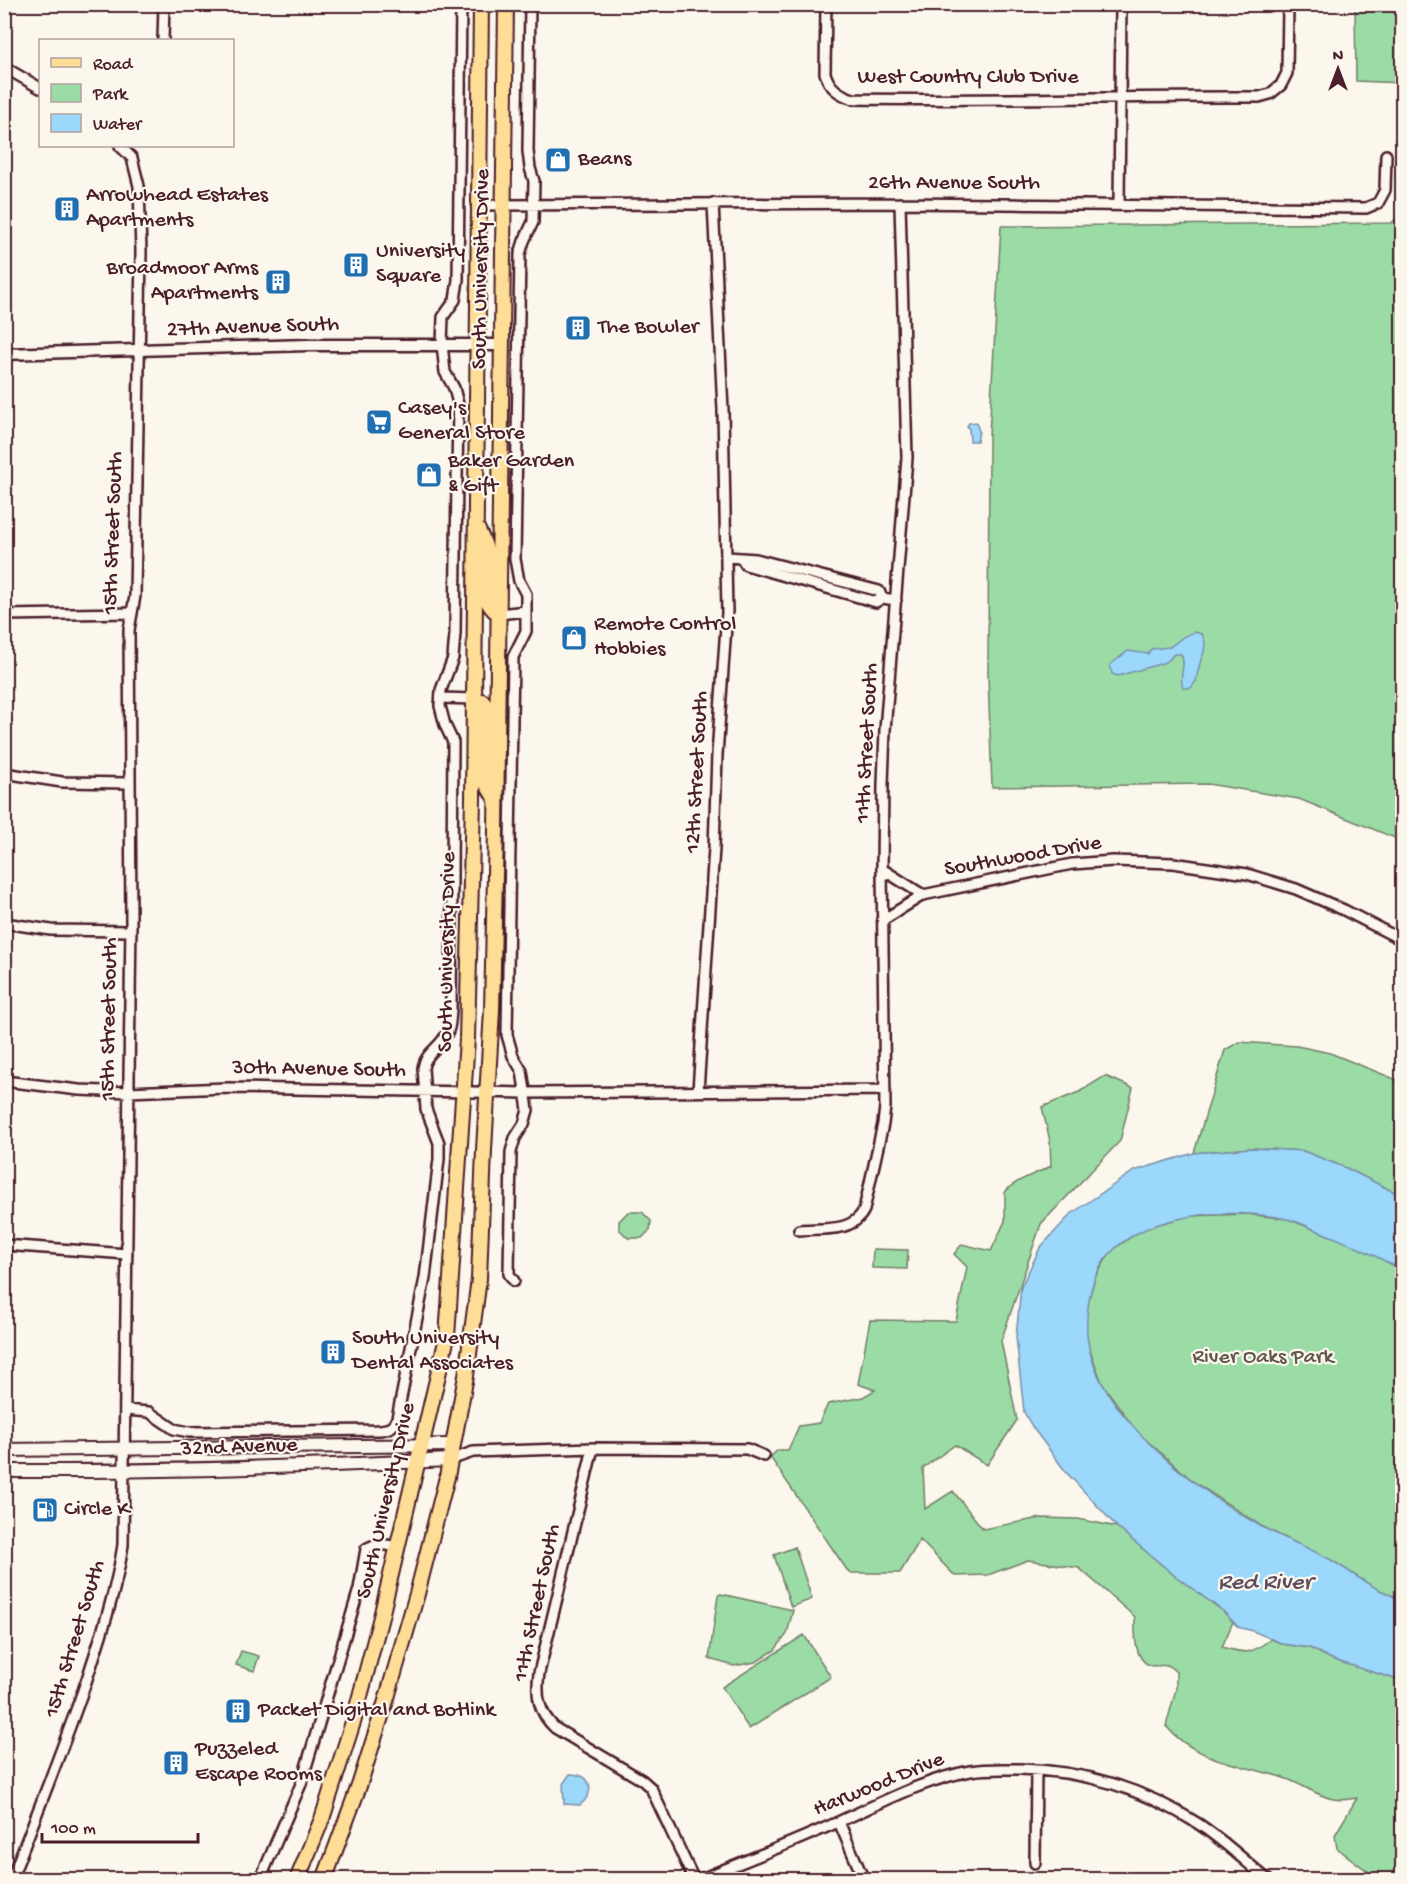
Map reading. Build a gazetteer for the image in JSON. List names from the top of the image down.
{
  "streets": {
    "main road": ["South University Drive", "32nd Avenue"],
    "street": [
      "West Country Club Drive",
      "26th Avenue South",
      "27th Avenue South",
      "15th Street South",
      "11th Street South",
      "12th Street South",
      "Southwood Drive",
      "30th Avenue South",
      "Harwood Drive"
    ]
  },
  "crossings": [
    ["26th Avenue South", "South University Drive"],
    ["26th Avenue South", "11th Street South"],
    ["26th Avenue South", "12th Street South"],
    ["South University Drive", "27th Avenue South"],
    ["South University Drive", "30th Avenue South"],
    ["South University Drive", "32nd Avenue"],
    ["27th Avenue South", "15th Street South"],
    ["15th Street South", "30th Avenue South"],
    ["15th Street South", "32nd Avenue"],
    ["11th Street South", "Southwood Drive"],
    ["11th Street South", "30th Avenue South"],
    ["11th Street South", "32nd Avenue"],
    ["12th Street South", "30th Avenue South"]
  ],
  "water": ["Red River"],
  "parks": ["River Oaks Park"],
  "places": {
    "shop": ["Beans", "Baker Garden & Gift", "Remote Control Hobbies"],
    "building": [
      "Arrowhead Estates Apartments",
      "University Square",
      "Broadmoor Arms Apartments",
      "The Bowler",
      "South University Dental Associates",
      "Packet Digital and Botlink",
      "Puzzeled Escape Rooms"
    ],
    "supermarket": ["Casey's General Store"],
    "fuel station": ["Circle K"]
  },
  "legend": ["Road", "Park", "Water"],
  "scale_bar": "100 m",
  "north": "top"
}
